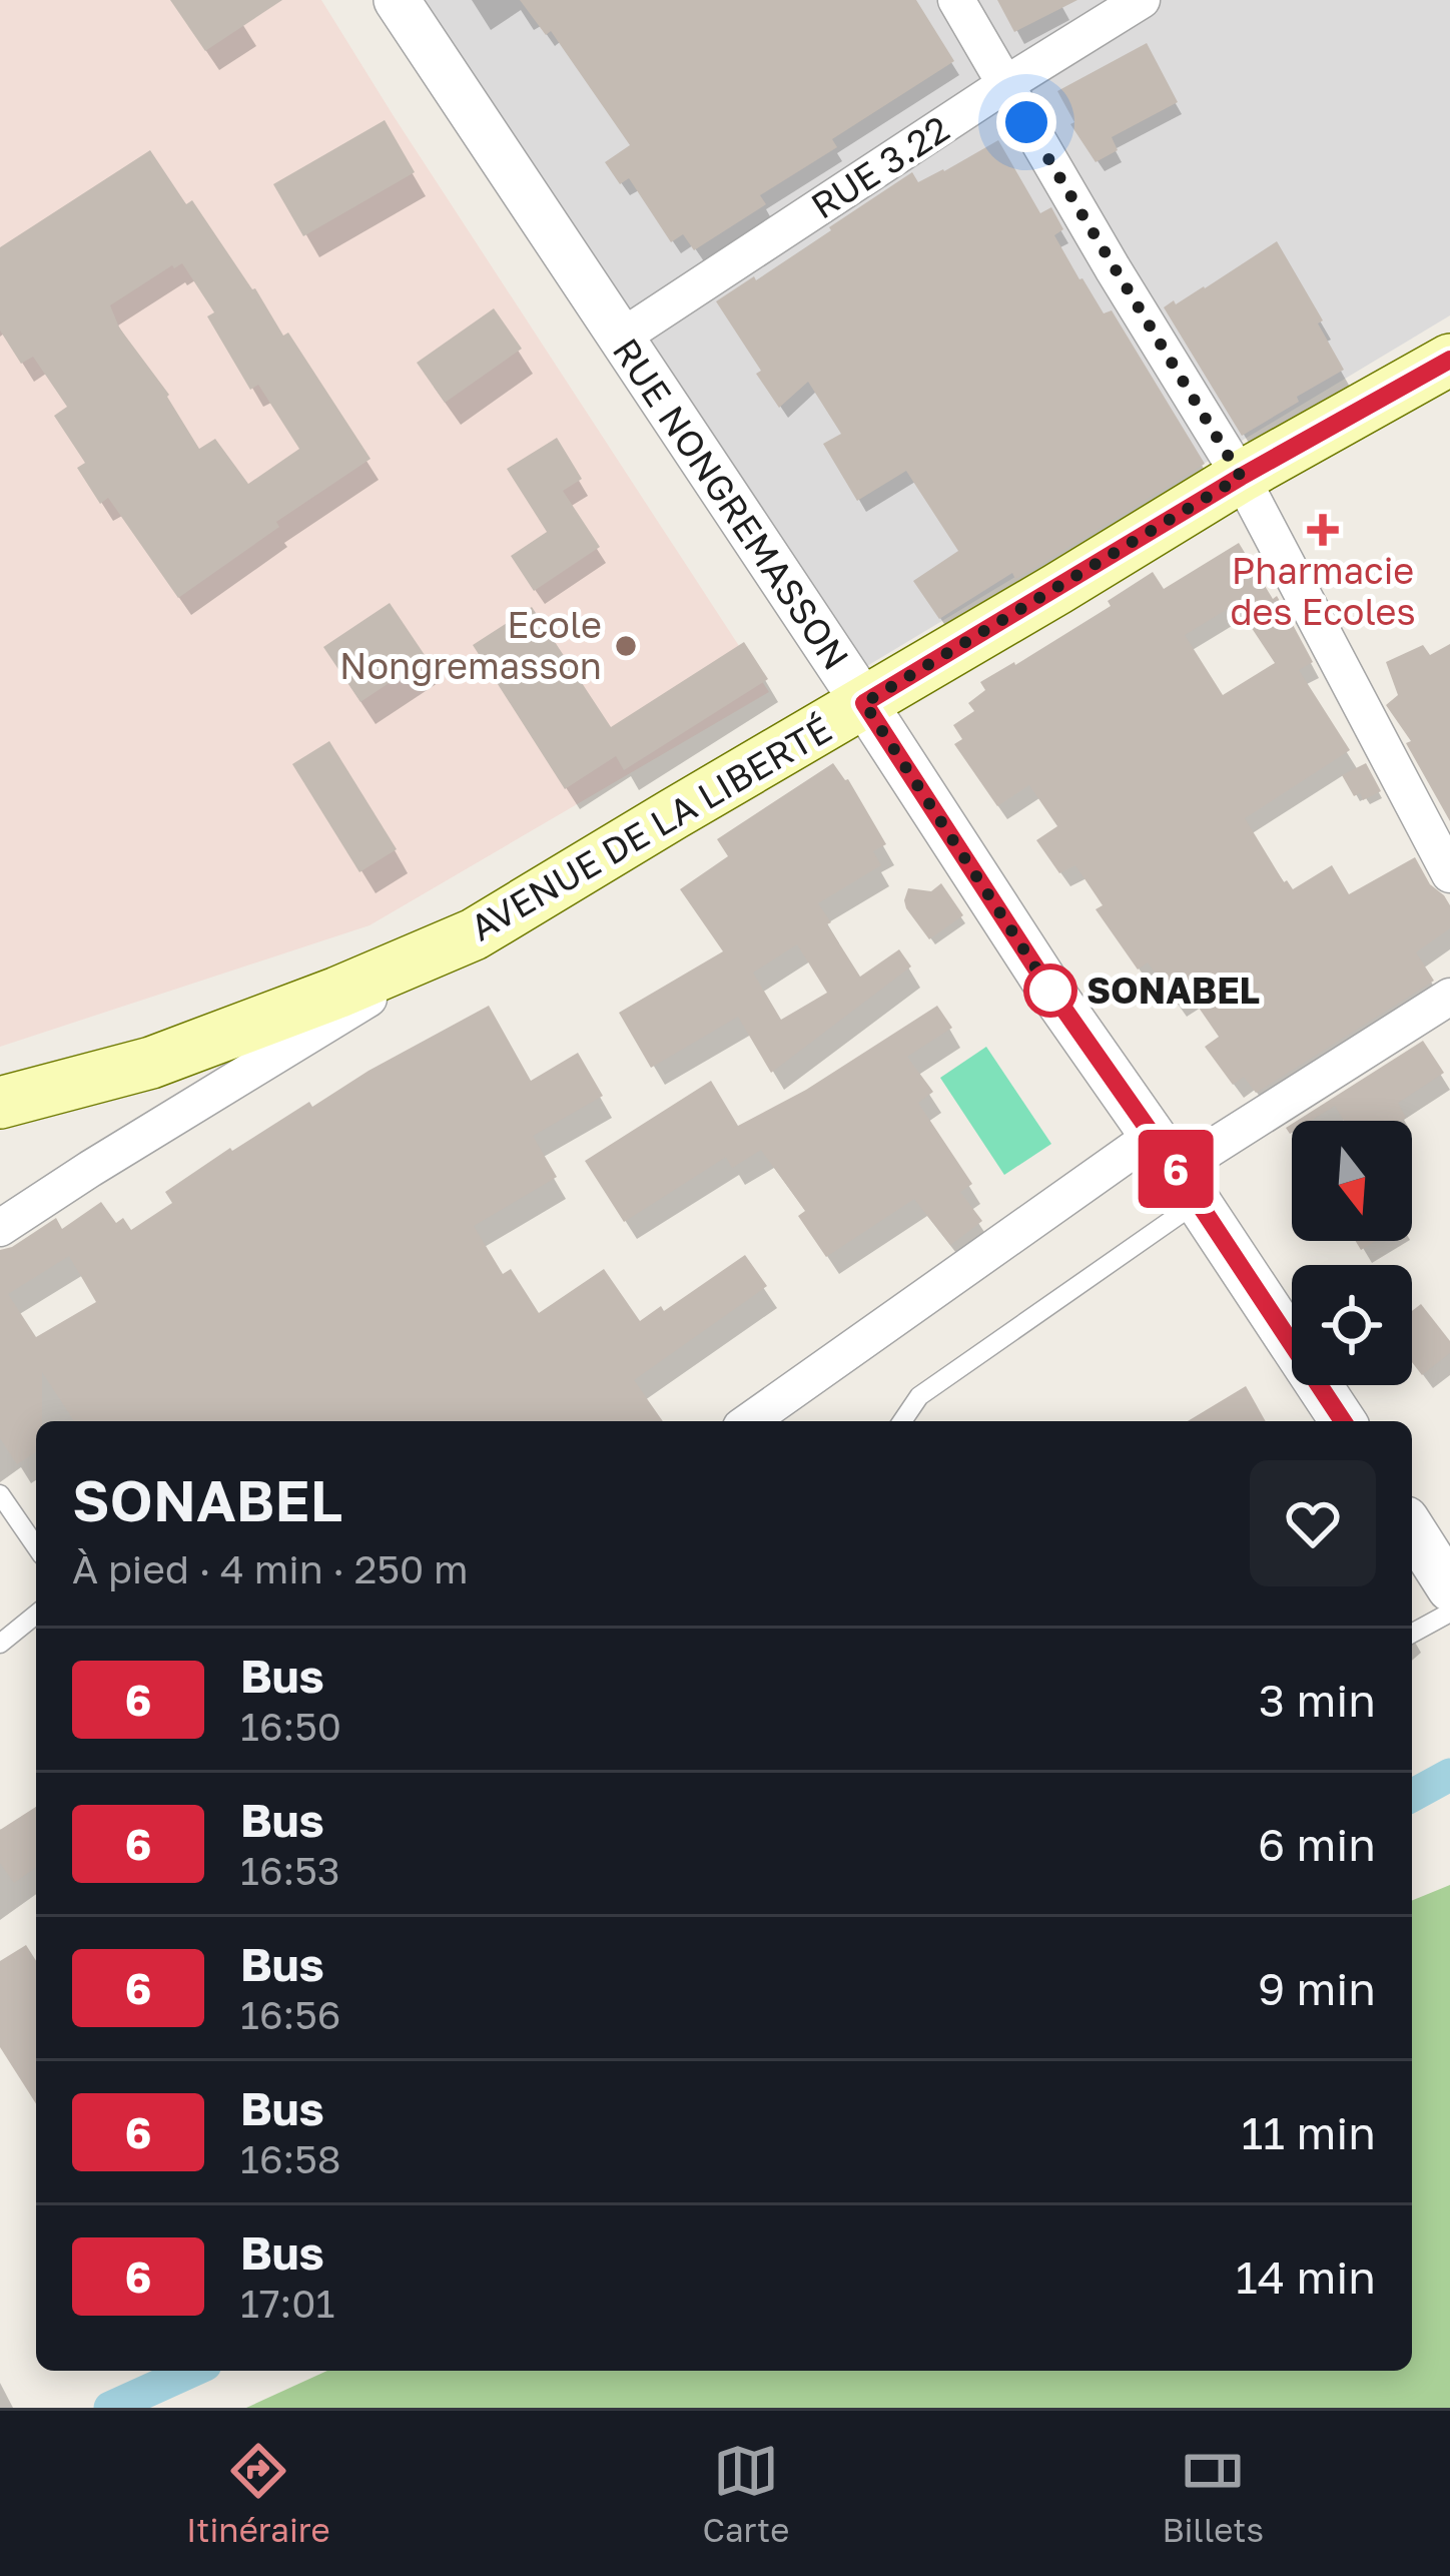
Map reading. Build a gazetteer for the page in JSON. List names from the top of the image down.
{
  "streets": {
    "main road": ["AVENUE DE LA LIBERTÉ"],
    "street": ["RUE 3.22", "RUE NONGREMASSON"]
  },
  "crossings": [
    ["RUE 3.22", "RUE NONGREMASSON"],
    ["RUE NONGREMASSON", "AVENUE DE LA LIBERTÉ"]
  ],
  "places": {
    "health": ["Pharmacie des Ecoles"],
    "other": ["Ecole Nongremasson", "SONABEL"]
  },
  "lines": ["bus line 6"],
  "north": "bottom",
  "page": {
    "on_map": "6",
    "heading": ["SONABEL", "À pied · 4 min · 250 m"],
    "list": [
      {
        "mark": "6",
        "name": "Bus",
        "note": "16:50",
        "value": "3 min"
      },
      {
        "mark": "6",
        "name": "Bus",
        "note": "16:53",
        "value": "6 min"
      },
      {
        "mark": "6",
        "name": "Bus",
        "note": "16:56",
        "value": "9 min"
      },
      {
        "mark": "6",
        "name": "Bus",
        "note": "16:58",
        "value": "11 min"
      },
      {
        "mark": "6",
        "name": "Bus",
        "note": "17:01",
        "value": "14 min"
      }
    ],
    "tabs": ["Itinéraire", "Carte", "Billets"]
  }
}
